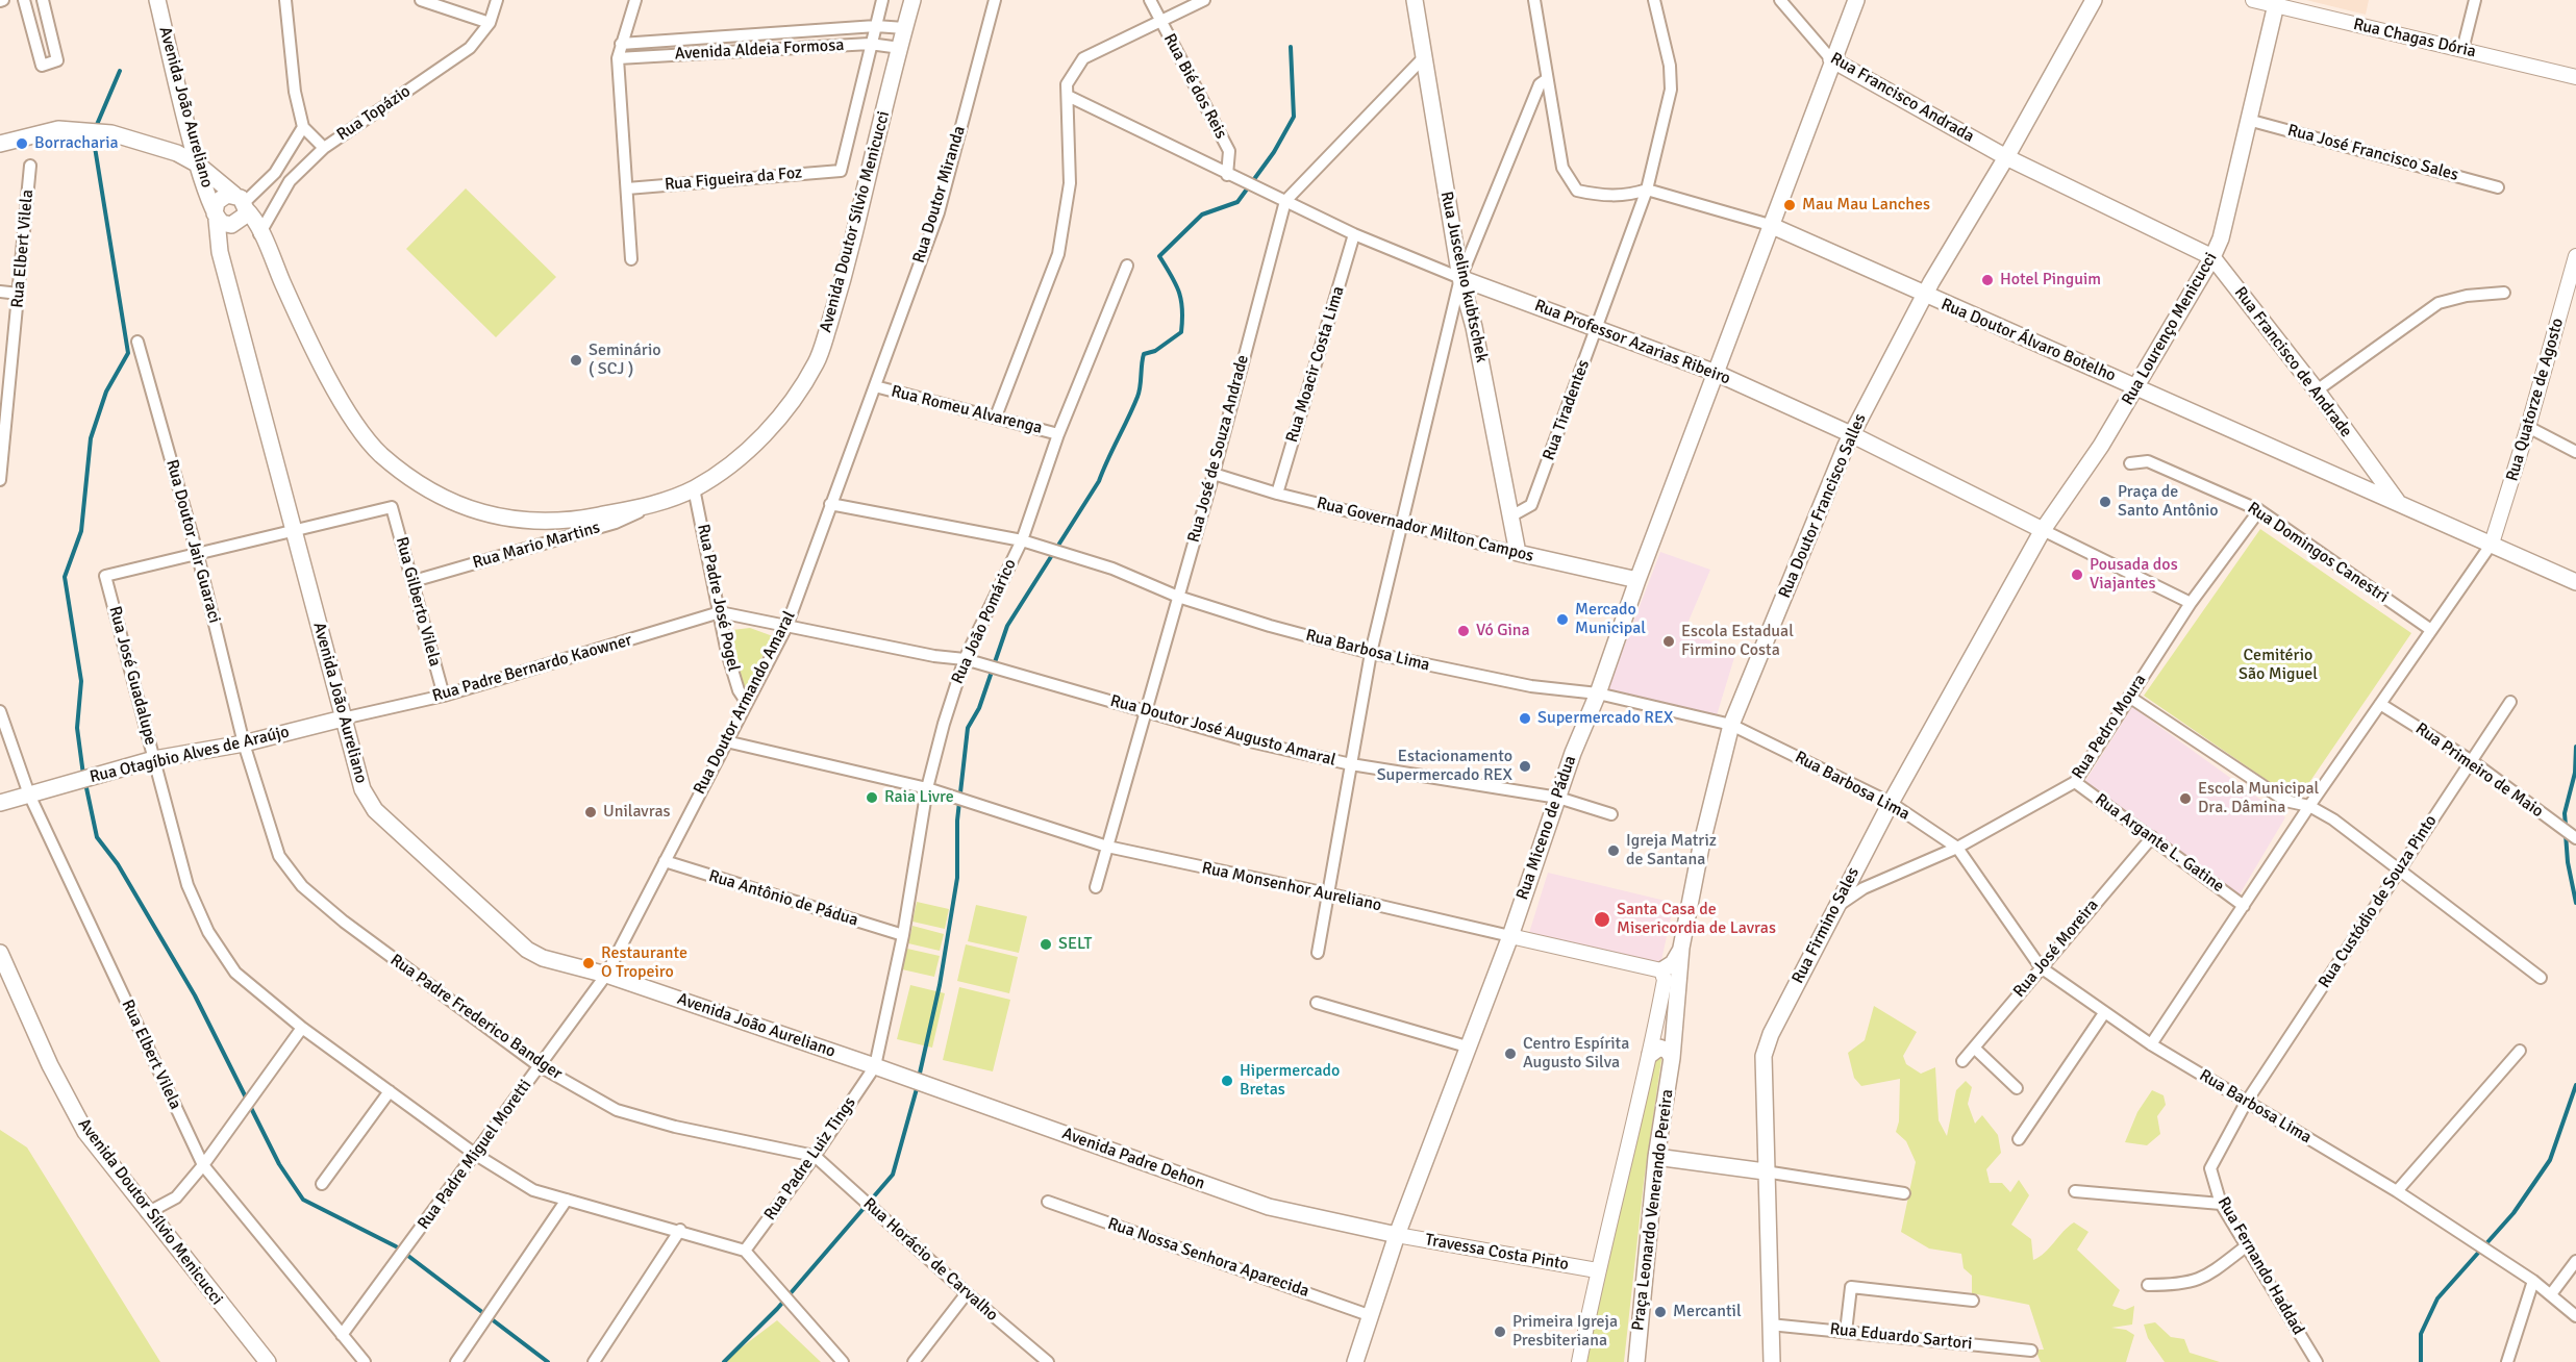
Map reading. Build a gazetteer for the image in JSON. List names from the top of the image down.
{
  "streets": {
    "main road": [
      "Rua Francisco Andrada",
      "Avenida João Aureliano",
      "Avenida Doutor Sílvio Menicucci",
      "Rua Juscelino kubtschek",
      "Rua Lourenço Menicucci",
      "Rua Doutor Álvaro Botelho",
      "Rua Professor Azarias Ribeiro",
      "Rua Francisco de Andrade",
      "Rua Doutor Francisco Salles",
      "Rua Governador Milton Campos",
      "Rua Otagíbio Alves de Araújo",
      "Rua Miceno de Pádua",
      "Rua Firmino Sales",
      "Avenida Padre Dehon",
      "Praça Leonardo Venerando Pereira"
    ],
    "street": [
      "Rua Chagas Dória",
      "Avenida Aldeia Formosa",
      "Rua Bié dos Reis",
      "Rua Topázio",
      "Rua José Francisco Sales",
      "Rua Figueira da Foz",
      "Rua Doutor Miranda",
      "Rua Elbert Vilela",
      "Rua Moacir Costa Lima",
      "Rua Quatorze de Agosto",
      "Rua Romeu Alvarenga",
      "Rua Tiradentes",
      "Rua José de Souza Andrade",
      "Rua Doutor Jair Guaraci",
      "Rua Mario Martins",
      "Rua Domingos Canestri",
      "Rua Padre José Pogel",
      "Rua Gilberto Vilela",
      "Rua João Pomárico",
      "Rua Barbosa Lima",
      "Rua Padre Bernardo Kaowner",
      "Rua José Guadalupe",
      "Rua Doutor Armando Amaral",
      "Rua Pedro Moura",
      "Rua Doutor José Augusto Amaral",
      "Rua Primeiro de Maio",
      "Rua Argante L. Gatine",
      "Rua Monsenhor Aureliano",
      "Rua Antônio de Pádua",
      "Rua Custódio de Souza Pinto",
      "Rua José Moreira",
      "Rua Padre Frederico Bandger",
      "Rua Padre Miguel Moretti",
      "Rua Padre Luiz Tings",
      "Travessa Costa Pinto",
      "Rua Nossa Senhora Aparecida",
      "Rua Horácio de Carvalho",
      "Rua Fernando Haddad",
      "Rua Eduardo Sartori"
    ]
  },
  "crossings": [
    ["Rua Chagas Dória", "Rua Lourenço Menicucci"],
    ["Avenida Aldeia Formosa", "Rua Figueira da Foz"],
    ["Avenida Aldeia Formosa", "Avenida Doutor Sílvio Menicucci"],
    ["Rua Bié dos Reis", "Rua Professor Azarias Ribeiro"],
    ["Rua Francisco Andrada", "Rua Francisco de Andrade"],
    ["Rua Francisco Andrada", "Rua Doutor Francisco Salles"],
    ["Rua Francisco Andrada", "Rua Miceno de Pádua"],
    ["Avenida João Aureliano", "Avenida Doutor Sílvio Menicucci"],
    ["Avenida João Aureliano", "Rua Gilberto Vilela"],
    ["Avenida João Aureliano", "Rua João Pomárico"],
    ["Avenida João Aureliano", "Rua Padre Bernardo Kaowner"],
    ["Avenida João Aureliano", "Rua Doutor Armando Amaral"],
    ["Avenida João Aureliano", "Rua Otagíbio Alves de Araújo"],
    ["Avenida João Aureliano", "Rua Padre Miguel Moretti"],
    ["Avenida João Aureliano", "Rua Padre Luiz Tings"],
    ["Avenida João Aureliano", "Avenida Padre Dehon"],
    ["Rua Topázio", "Avenida Doutor Sílvio Menicucci"],
    ["Rua José Francisco Sales", "Rua Lourenço Menicucci"],
    ["Rua Doutor Miranda", "Rua Romeu Alvarenga"],
    ["Rua Doutor Miranda", "Rua Doutor Armando Amaral"],
    ["Avenida Doutor Sílvio Menicucci", "Rua Mario Martins"],
    ["Avenida Doutor Sílvio Menicucci", "Rua Padre José Pogel"],
    ["Rua Elbert Vilela", "Rua Otagíbio Alves de Araújo"],
    ["Rua Elbert Vilela", "Rua Padre Miguel Moretti"],
    ["Rua Juscelino kubtschek", "Rua Professor Azarias Ribeiro"],
    ["Rua Juscelino kubtschek", "Rua Tiradentes"],
    ["Rua Juscelino kubtschek", "Rua José de Souza Andrade"],
    ["Rua Juscelino kubtschek", "Rua Governador Milton Campos"],
    ["Rua Lourenço Menicucci", "Rua Doutor Álvaro Botelho"],
    ["Rua Lourenço Menicucci", "Rua Professor Azarias Ribeiro"],
    ["Rua Lourenço Menicucci", "Rua Francisco de Andrade"],
    ["Rua Lourenço Menicucci", "Rua Firmino Sales"],
    ["Rua Doutor Álvaro Botelho", "Rua Francisco de Andrade"],
    ["Rua Doutor Álvaro Botelho", "Rua Tiradentes"],
    ["Rua Doutor Álvaro Botelho", "Rua Doutor Francisco Salles"],
    ["Rua Doutor Álvaro Botelho", "Rua Miceno de Pádua"],
    ["Rua Professor Azarias Ribeiro", "Rua Moacir Costa Lima"],
    ["Rua Professor Azarias Ribeiro", "Rua Tiradentes"],
    ["Rua Professor Azarias Ribeiro", "Rua José de Souza Andrade"],
    ["Rua Professor Azarias Ribeiro", "Rua Doutor Francisco Salles"],
    ["Rua Professor Azarias Ribeiro", "Rua Pedro Moura"],
    ["Rua Professor Azarias Ribeiro", "Rua Miceno de Pádua"],
    ["Rua Professor Azarias Ribeiro", "Rua Firmino Sales"],
    ["Rua Francisco de Andrade", "Rua Quatorze de Agosto"],
    ["Rua Francisco de Andrade", "Rua Doutor Francisco Salles"],
    ["Rua Moacir Costa Lima", "Rua Governador Milton Campos"],
    ["Rua Romeu Alvarenga", "Rua João Pomárico"],
    ["Rua Romeu Alvarenga", "Rua Doutor Armando Amaral"],
    ["Rua José de Souza Andrade", "Rua Governador Milton Campos"],
    ["Rua José de Souza Andrade", "Rua Barbosa Lima"],
    ["Rua José de Souza Andrade", "Rua Doutor José Augusto Amaral"],
    ["Rua José de Souza Andrade", "Rua Monsenhor Aureliano"],
    ["Rua Doutor Francisco Salles", "Rua Barbosa Lima"],
    ["Rua Doutor Francisco Salles", "Praça Leonardo Venerando Pereira"],
    ["Rua Governador Milton Campos", "Rua Miceno de Pádua"],
    ["Rua Doutor Jair Guaraci", "Rua José Guadalupe"],
    ["Rua Doutor Jair Guaraci", "Rua Otagíbio Alves de Araújo"],
    ["Rua Doutor Jair Guaraci", "Rua Padre Frederico Bandger"],
    ["Rua Mario Martins", "Rua Gilberto Vilela"],
    ["Rua Domingos Canestri", "Rua Pedro Moura"],
    ["Rua Padre José Pogel", "Rua Padre Bernardo Kaowner"],
    ["Rua Padre José Pogel", "Rua Doutor Armando Amaral"],
    ["Rua Padre José Pogel", "Rua Doutor José Augusto Amaral"],
    ["Rua Gilberto Vilela", "Rua Padre Bernardo Kaowner"],
    ["Rua João Pomárico", "Rua Barbosa Lima"],
    ["Rua João Pomárico", "Rua Doutor José Augusto Amaral"],
    ["Rua João Pomárico", "Rua Monsenhor Aureliano"],
    ["Rua João Pomárico", "Rua Antônio de Pádua"],
    ["Rua João Pomárico", "Rua Padre Luiz Tings"],
    ["Rua João Pomárico", "Avenida Padre Dehon"],
    ["Rua Barbosa Lima", "Rua Doutor Armando Amaral"],
    ["Rua Barbosa Lima", "Rua Pedro Moura"],
    ["Rua Barbosa Lima", "Rua Miceno de Pádua"],
    ["Rua Barbosa Lima", "Rua Custódio de Souza Pinto"],
    ["Rua Barbosa Lima", "Rua Firmino Sales"],
    ["Rua Barbosa Lima", "Rua José Moreira"],
    ["Rua Barbosa Lima", "Rua Fernando Haddad"],
    ["Rua Padre Bernardo Kaowner", "Rua Doutor José Augusto Amaral"],
    ["Rua Padre Bernardo Kaowner", "Rua Otagíbio Alves de Araújo"],
    ["Rua José Guadalupe", "Rua Otagíbio Alves de Araújo"],
    ["Rua José Guadalupe", "Rua Padre Miguel Moretti"],
    ["Rua José Guadalupe", "Rua Padre Luiz Tings"],
    ["Rua Doutor Armando Amaral", "Rua Doutor José Augusto Amaral"],
    ["Rua Doutor Armando Amaral", "Rua Monsenhor Aureliano"],
    ["Rua Doutor Armando Amaral", "Rua Antônio de Pádua"],
    ["Rua Doutor Armando Amaral", "Rua Padre Miguel Moretti"],
    ["Rua Pedro Moura", "Rua Argante L. Gatine"],
    ["Rua Pedro Moura", "Rua Firmino Sales"],
    ["Rua Doutor José Augusto Amaral", "Rua Miceno de Pádua"],
    ["Rua Otagíbio Alves de Araújo", "Rua Padre Frederico Bandger"],
    ["Rua Primeiro de Maio", "Rua Custódio de Souza Pinto"],
    ["Rua Miceno de Pádua", "Rua Monsenhor Aureliano"],
    ["Rua Miceno de Pádua", "Avenida Padre Dehon"],
    ["Rua Miceno de Pádua", "Travessa Costa Pinto"],
    ["Rua Miceno de Pádua", "Rua Nossa Senhora Aparecida"],
    ["Rua Argante L. Gatine", "Rua José Moreira"],
    ["Rua Monsenhor Aureliano", "Praça Leonardo Venerando Pereira"],
    ["Rua Custódio de Souza Pinto", "Rua Fernando Haddad"],
    ["Rua Firmino Sales", "Rua Eduardo Sartori"],
    ["Rua Padre Frederico Bandger", "Rua Padre Miguel Moretti"],
    ["Rua Padre Frederico Bandger", "Rua Padre Luiz Tings"],
    ["Rua Padre Frederico Bandger", "Rua Horácio de Carvalho"],
    ["Rua Padre Luiz Tings", "Avenida Padre Dehon"],
    ["Rua Padre Luiz Tings", "Rua Horácio de Carvalho"],
    ["Avenida Padre Dehon", "Travessa Costa Pinto"],
    ["Praça Leonardo Venerando Pereira", "Travessa Costa Pinto"]
  ],
  "parks": ["Cemitério São Miguel"],
  "places": [
    "Borracharia",
    "Mau Mau Lanches",
    "Hotel Pinguim",
    "Seminário ( SCJ )",
    "Praça de Santo Antônio",
    "Pousada dos Viajantes",
    "Mercado Municipal",
    "Vó Gina",
    "Escola Estadual Firmino Costa",
    "Supermercado REX",
    "Estacionamento Supermercado REX",
    "Raia Livre",
    "Escola Municipal Dra. Dâmina",
    "Unilavras",
    "Igreja Matriz de Santana",
    "Santa Casa de Misericordia de Lavras",
    "SELT",
    "Restaurante O Tropeiro",
    "Centro Espírita Augusto Silva",
    "Hipermercado Bretas",
    "Mercantil",
    "Primeira Igreja Presbiteriana"
  ]
}
